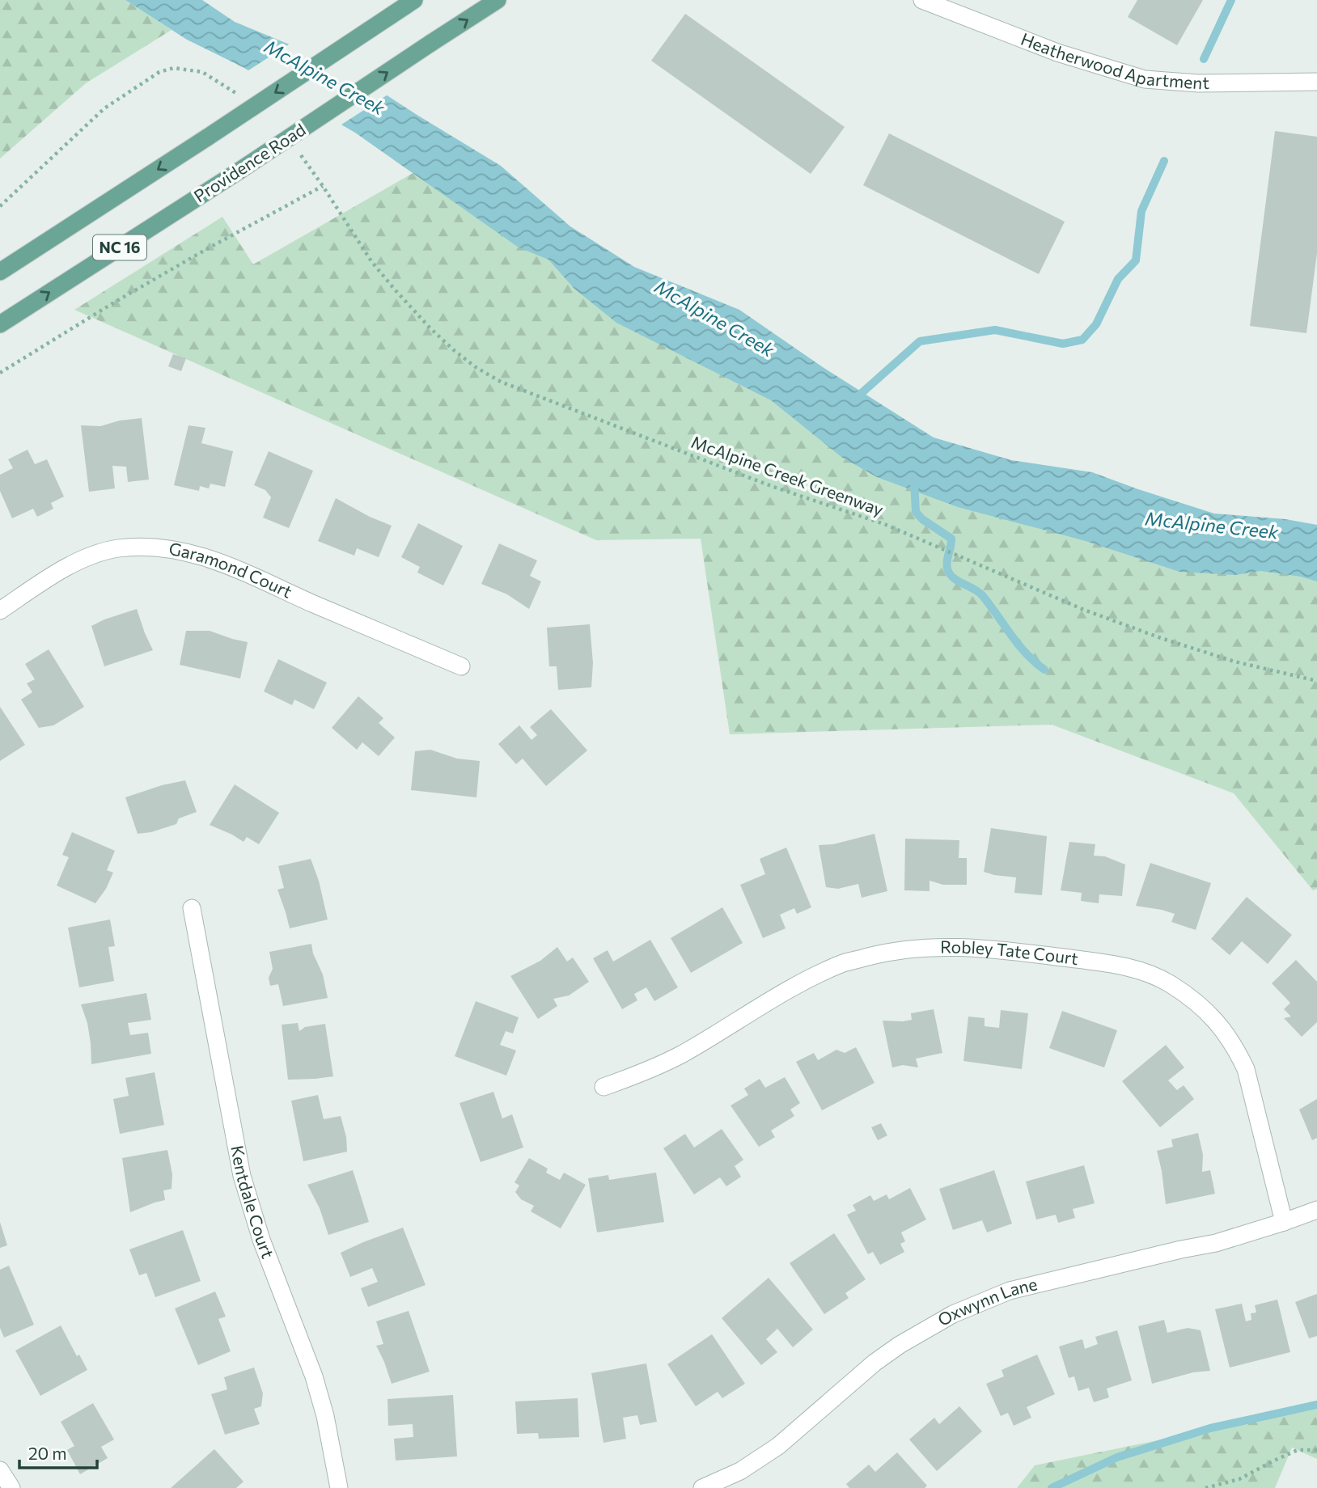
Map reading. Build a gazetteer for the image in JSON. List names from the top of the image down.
{
  "streets": {
    "main road": ["Providence Road", "NC 16"],
    "street": [
      "Heatherwood Apartment",
      "Garamond Court",
      "Robley Tate Court",
      "Kentdale Court",
      "Oxwynn Lane"
    ],
    "path": ["McAlpine Creek Greenway"]
  },
  "crossings": [
    ["Robley Tate Court", "Oxwynn Lane"]
  ],
  "water": ["McAlpine Creek"],
  "scale_bar": "20 m"
}
